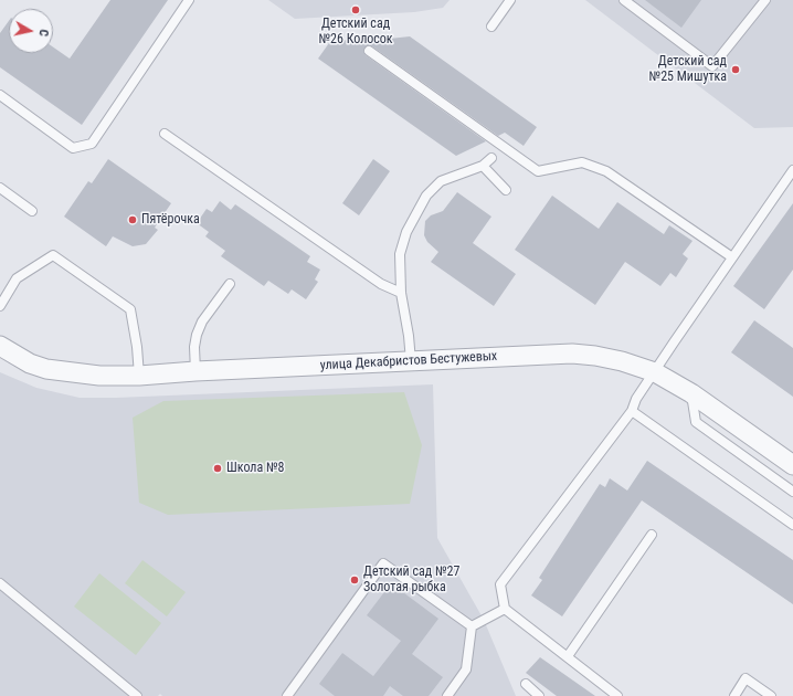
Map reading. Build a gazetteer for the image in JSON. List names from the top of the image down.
{
  "streets": {
    "street": ["улица Декабристов Бестужевых"]
  },
  "places": [
    "Детский сад №26 Колосок",
    "Детский сад №25 Мишутка",
    "Пятёрочка",
    "Школа №8",
    "Детский сад №27 Золотая рыбка"
  ],
  "north": "right"
}
